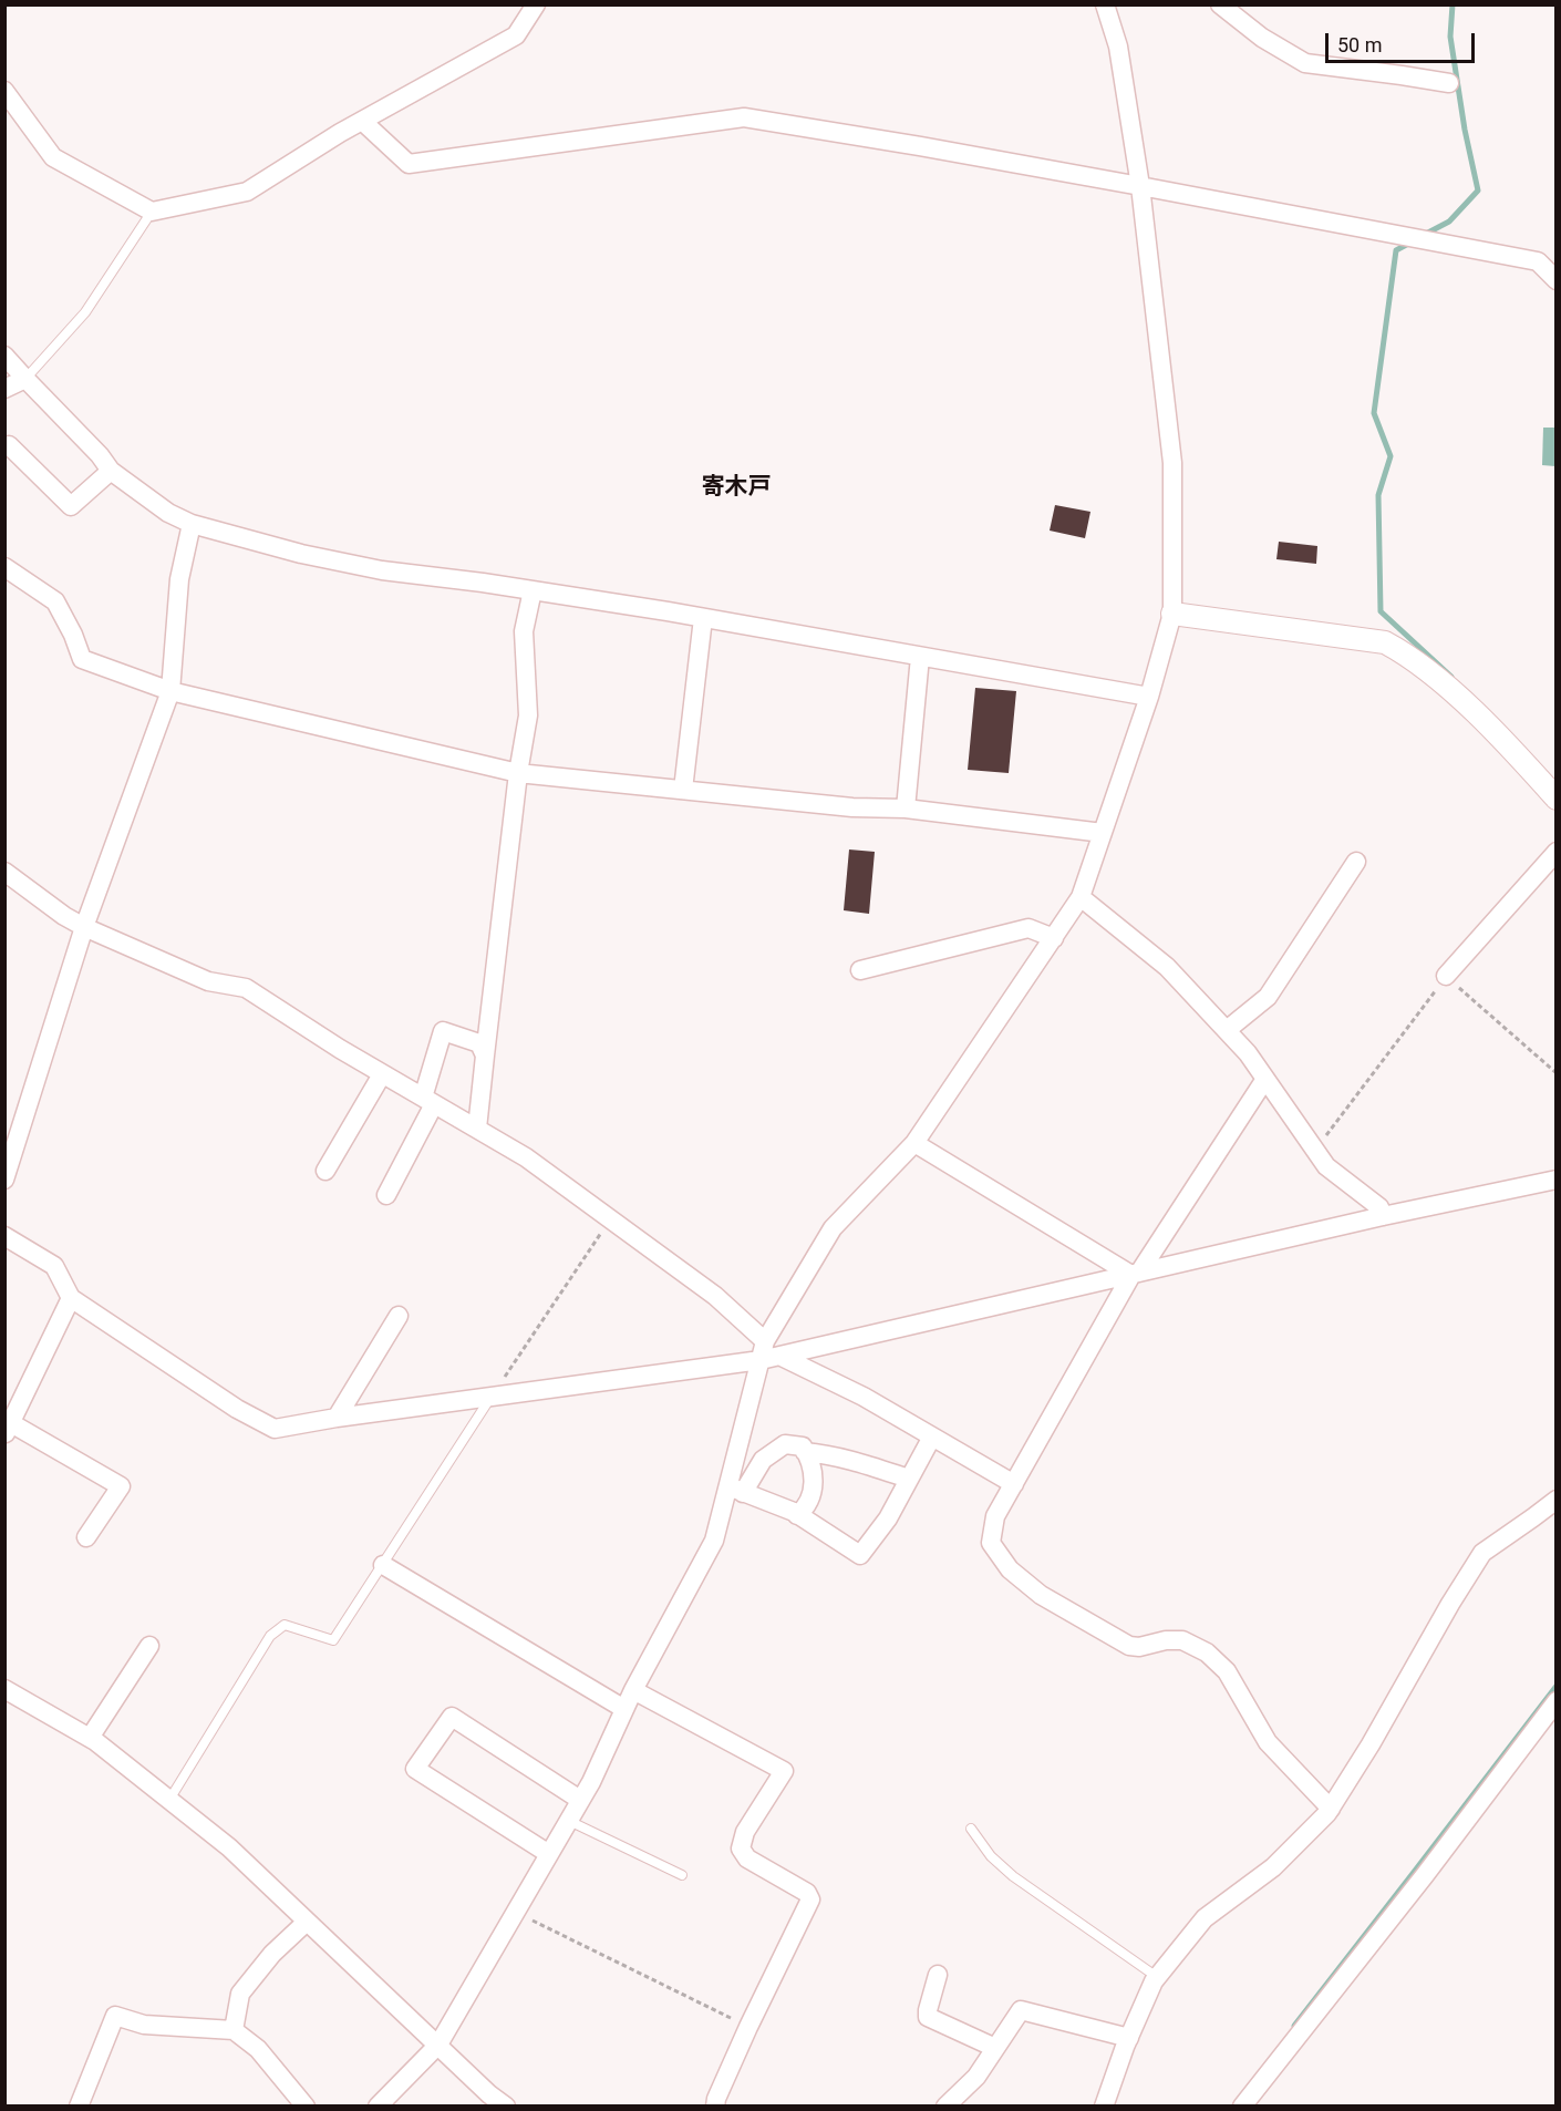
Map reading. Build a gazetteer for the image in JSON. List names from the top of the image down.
{
  "districts": ["寄木戸"],
  "scale_bar": "50 m"
}
